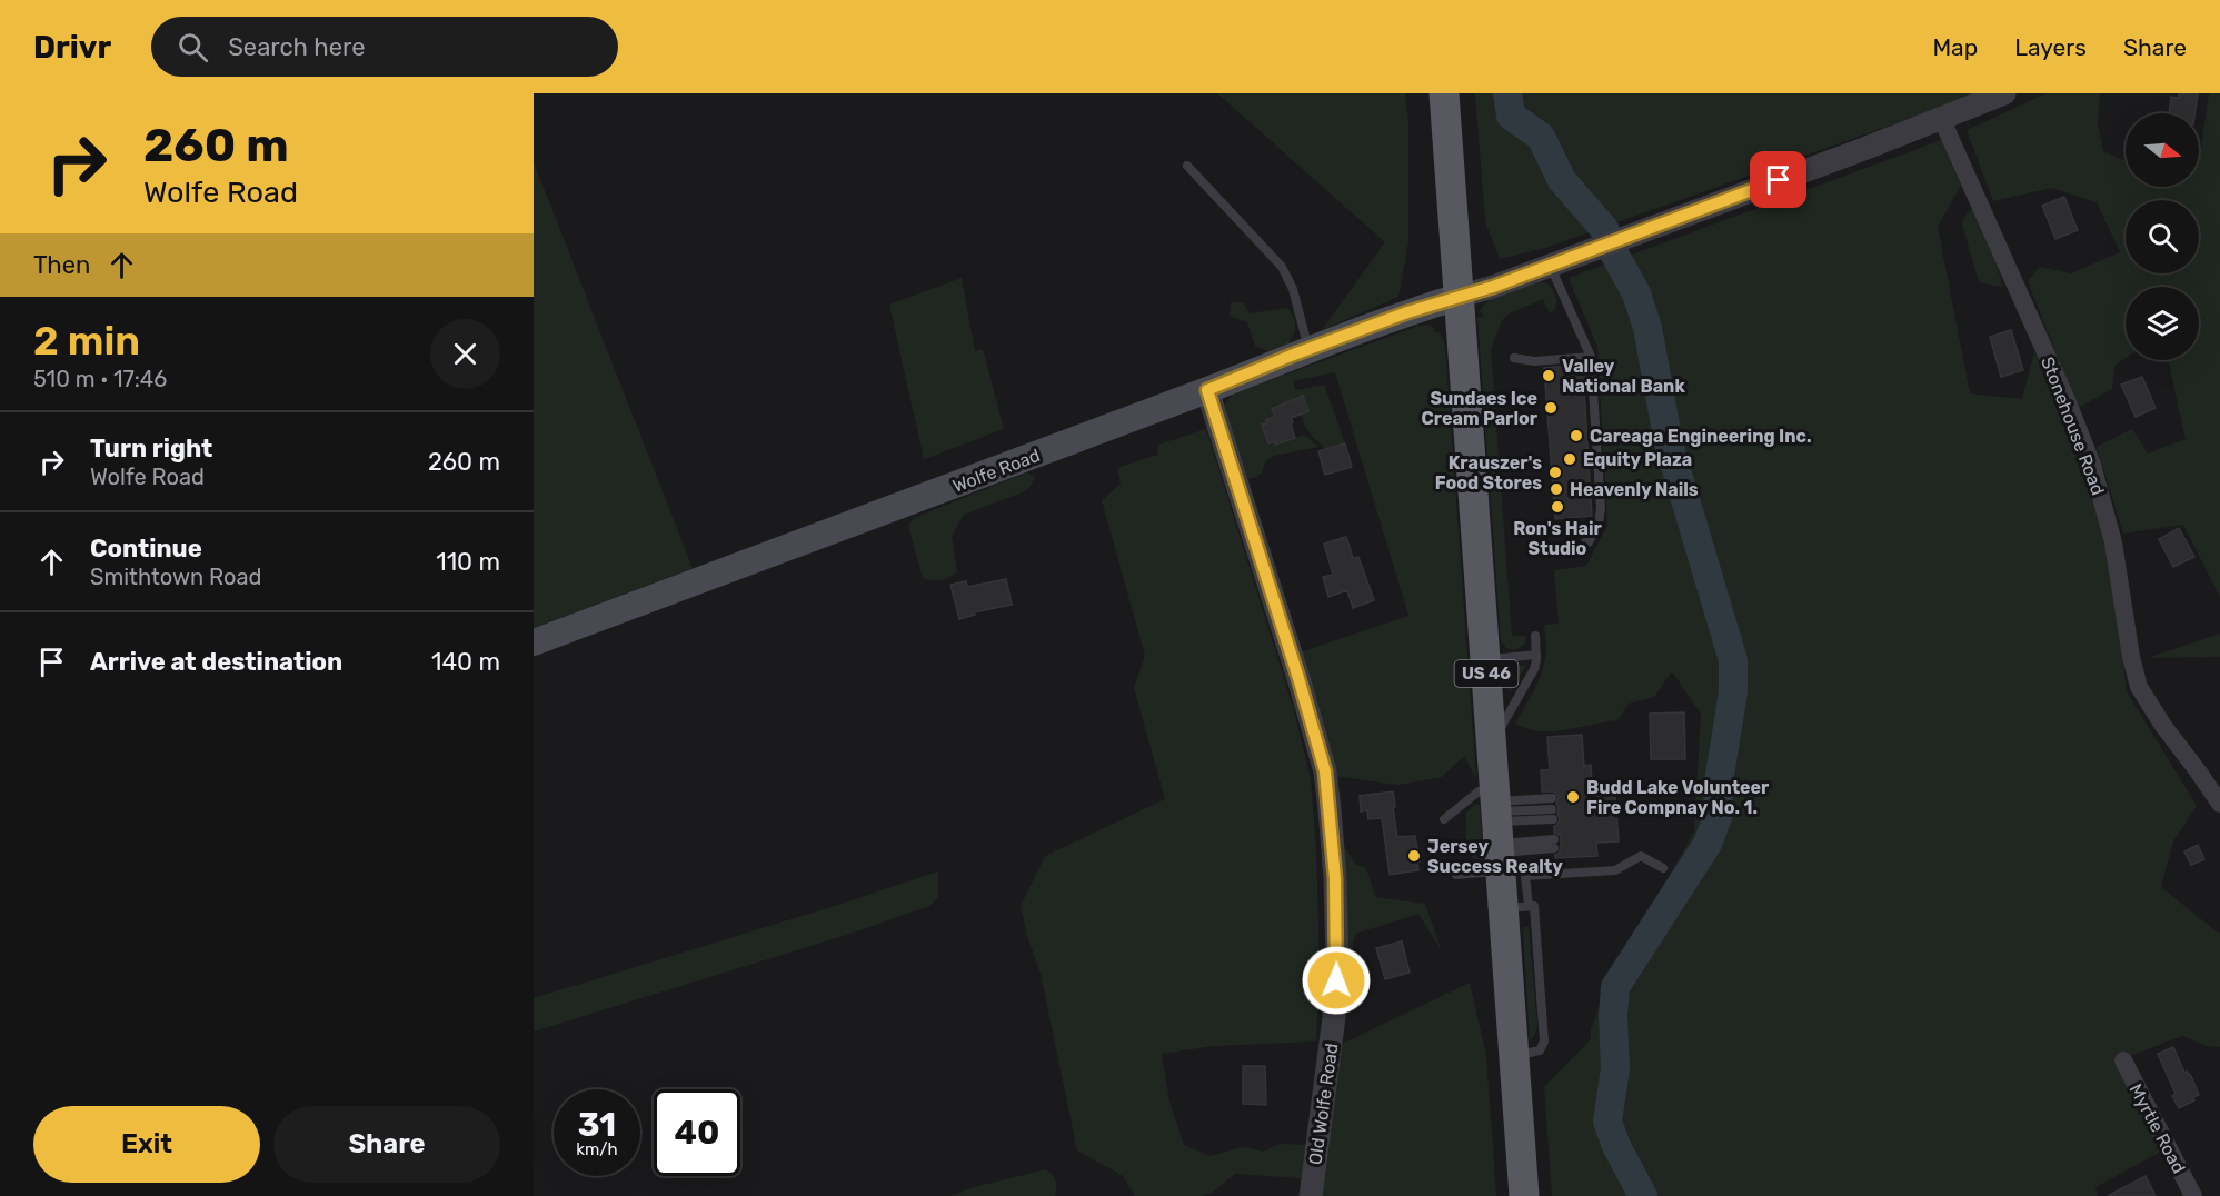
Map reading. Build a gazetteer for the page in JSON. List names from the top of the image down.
{
  "streets": {
    "main road": ["Wolfe Road", "US 46"],
    "street": ["Stonehouse Road", "Old Wolfe Road", "Myrtle Road"]
  },
  "crossings": [
    ["Wolfe Road", "US 46"],
    ["Wolfe Road", "Old Wolfe Road"]
  ],
  "places": [
    "Valley National Bank",
    "Sundaes Ice Cream Parlor",
    "Careaga Engineering Inc.",
    "Equity Plaza",
    "Krauszer's Food Stores",
    "Heavenly Nails",
    "Ron's Hair Studio",
    "Budd Lake Volunteer Fire Compnay No. 1.",
    "Jersey Success Realty"
  ],
  "north": "right",
  "page": {
    "header": "Drivr",
    "search": "Search here",
    "nav": ["Map", "Layers", "Share"],
    "turn": ["260 m", "Wolfe Road"],
    "then": "Then",
    "heading": ["2 min", "510 m · 17:46"],
    "list": [
      {
        "name": "Turn right",
        "note": "Wolfe Road",
        "value": "260 m"
      },
      {
        "name": "Continue",
        "note": "Smithtown Road",
        "value": "110 m"
      },
      {
        "name": "Arrive at destination",
        "value": "140 m"
      }
    ],
    "speed": "31 km/h",
    "limit": "40",
    "buttons": ["Exit", "Share"]
  }
}
